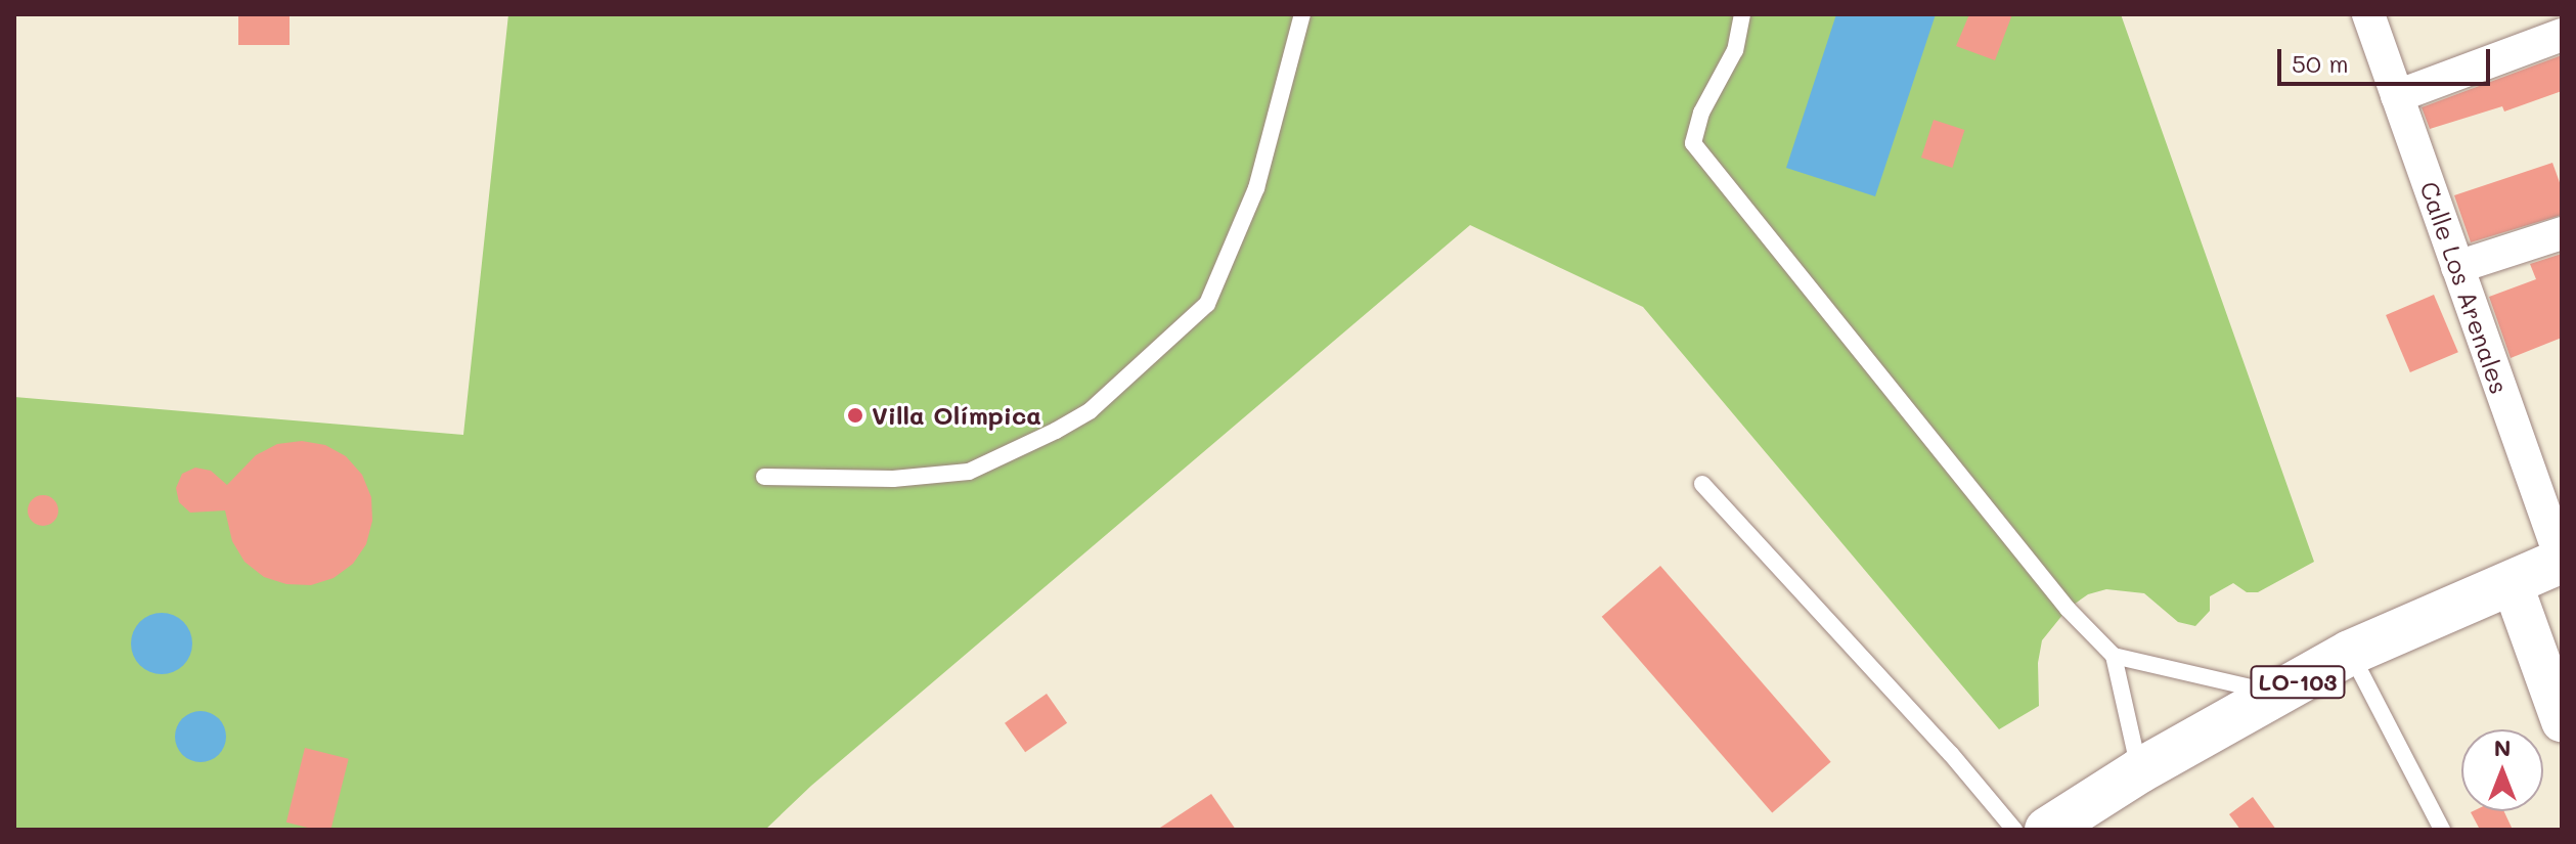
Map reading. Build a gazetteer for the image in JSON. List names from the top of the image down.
{
  "streets": {
    "main road": ["LO-103"],
    "street": ["Calle Los Arenales"]
  },
  "crossings": [
    ["Calle Los Arenales", "LO-103"]
  ],
  "places": ["Villa Olímpica"],
  "scale_bar": "50 m",
  "north": "top"
}
